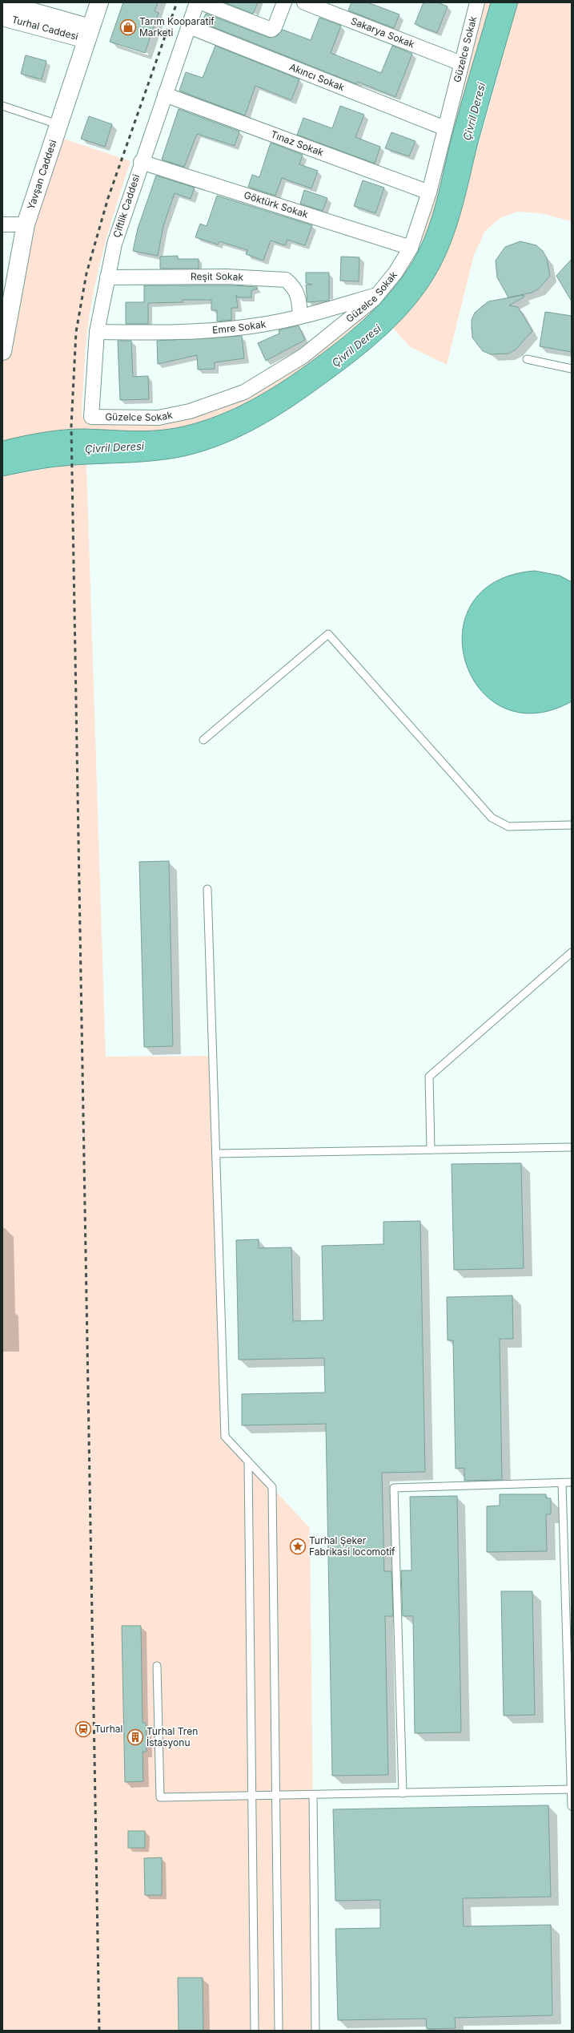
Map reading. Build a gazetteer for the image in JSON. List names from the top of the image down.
{
  "streets": {
    "street": [
      "Turhal Caddesi",
      "Sakarya Sokak",
      "Güzelce Sokak",
      "Akıncı Sokak",
      "Tınaz Sokak",
      "Yavşan Caddesi",
      "Göktürk Sokak",
      "Çiftlik Caddesi",
      "Reşit Sokak",
      "Emre Sokak"
    ]
  },
  "crossings": [
    ["Turhal Caddesi", "Yavşan Caddesi"],
    ["Sakarya Sokak", "Güzelce Sokak"],
    ["Güzelce Sokak", "Akıncı Sokak"],
    ["Güzelce Sokak", "Tınaz Sokak"],
    ["Güzelce Sokak", "Göktürk Sokak"],
    ["Güzelce Sokak", "Çiftlik Caddesi"],
    ["Güzelce Sokak", "Emre Sokak"],
    ["Akıncı Sokak", "Çiftlik Caddesi"],
    ["Tınaz Sokak", "Çiftlik Caddesi"],
    ["Göktürk Sokak", "Çiftlik Caddesi"],
    ["Çiftlik Caddesi", "Reşit Sokak"],
    ["Çiftlik Caddesi", "Emre Sokak"],
    ["Reşit Sokak", "Emre Sokak"]
  ],
  "water": ["Çivril Deresi"],
  "places": {
    "shop": ["Tarım Kooparatif Marketi"],
    "place": ["Turhal Şeker Fabrikasi locomotif"],
    "station": ["Turhal"],
    "building": ["Turhal Tren İstasyonu"]
  }
}
